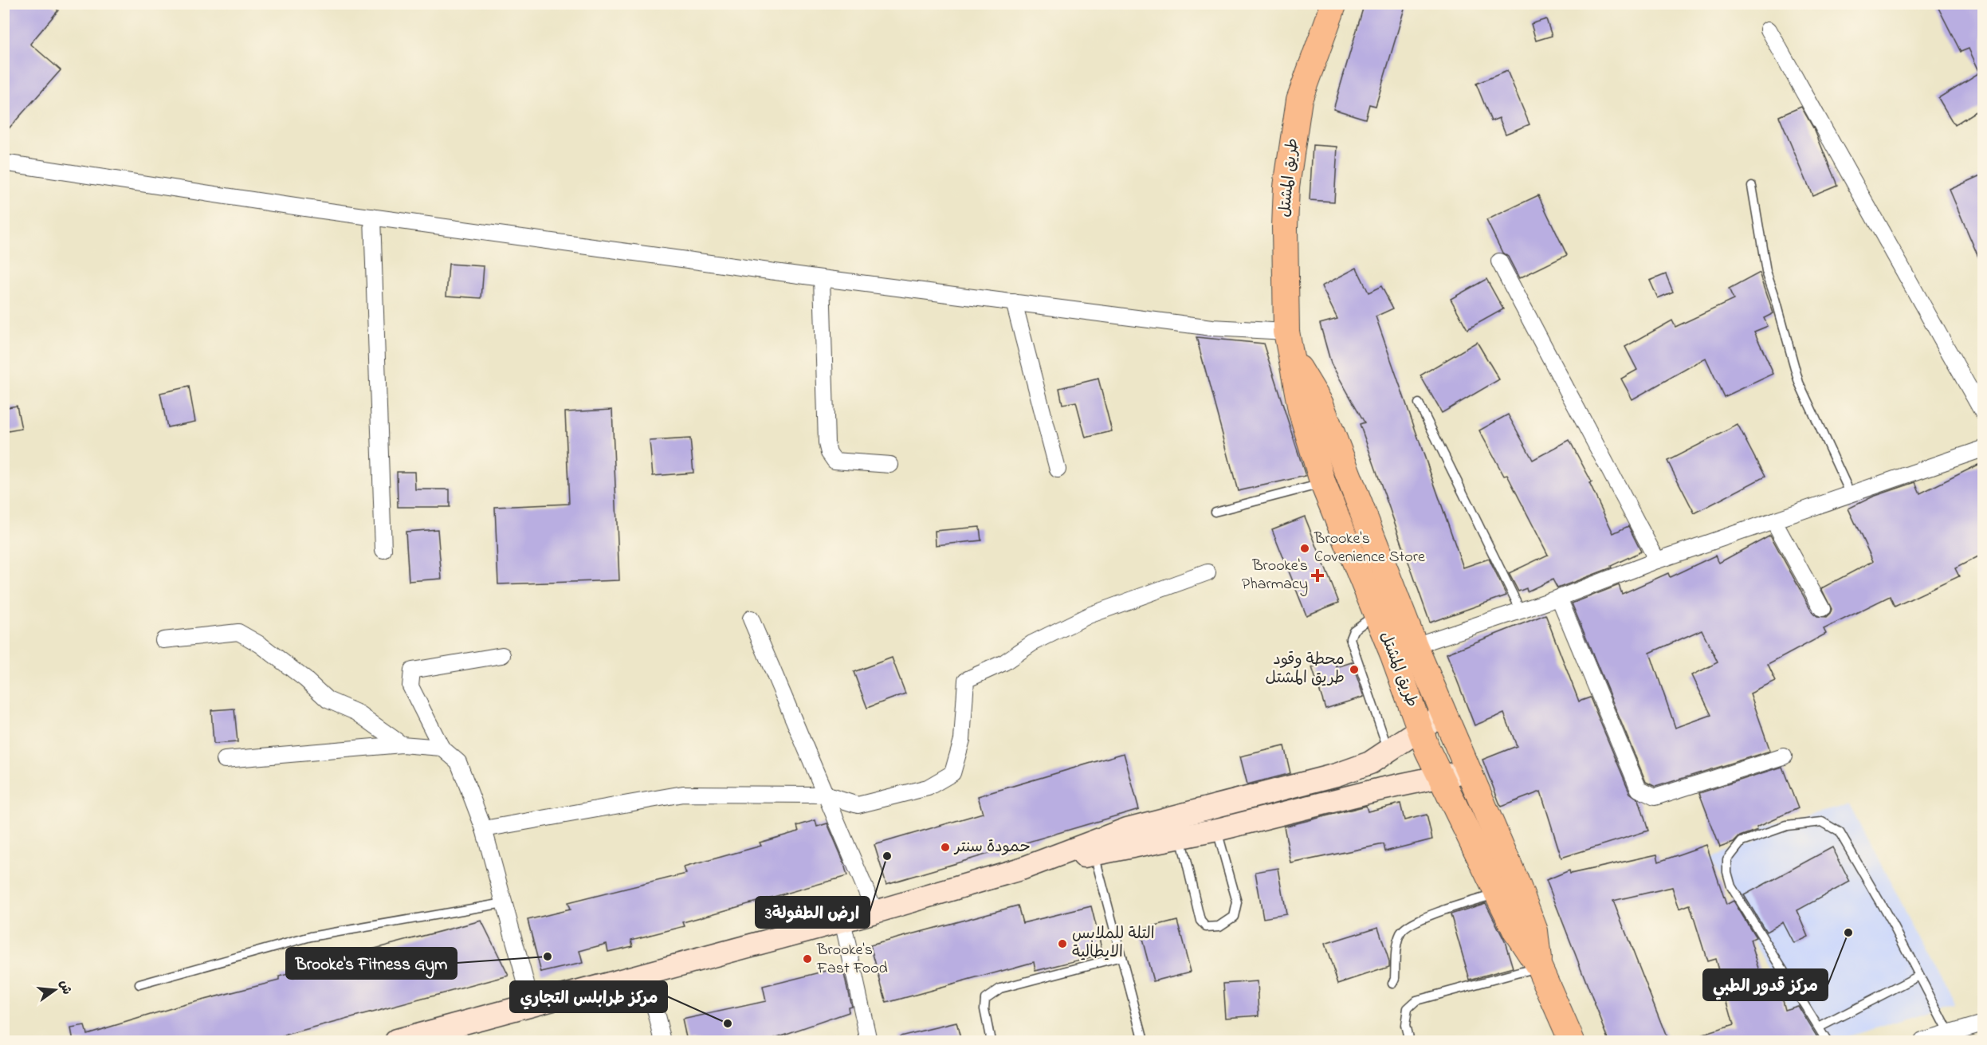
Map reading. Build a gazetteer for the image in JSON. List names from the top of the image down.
{
  "streets": {
    "main road": ["طريق المشتل"]
  },
  "places": {
    "other": [
      "Brooke's Covenience Store",
      "محطة وقود طريق المشتل",
      "حمودة سنتر",
      "ارض الطفولة3",
      "مركز قدور الطبي",
      "التلة للملابس الايطالية",
      "Brooke's Fitness Gym",
      "Brooke's Fast Food",
      "مركز طرابلس التجاري"
    ],
    "health": ["Brooke's Pharmacy"]
  },
  "north": "right"
}
